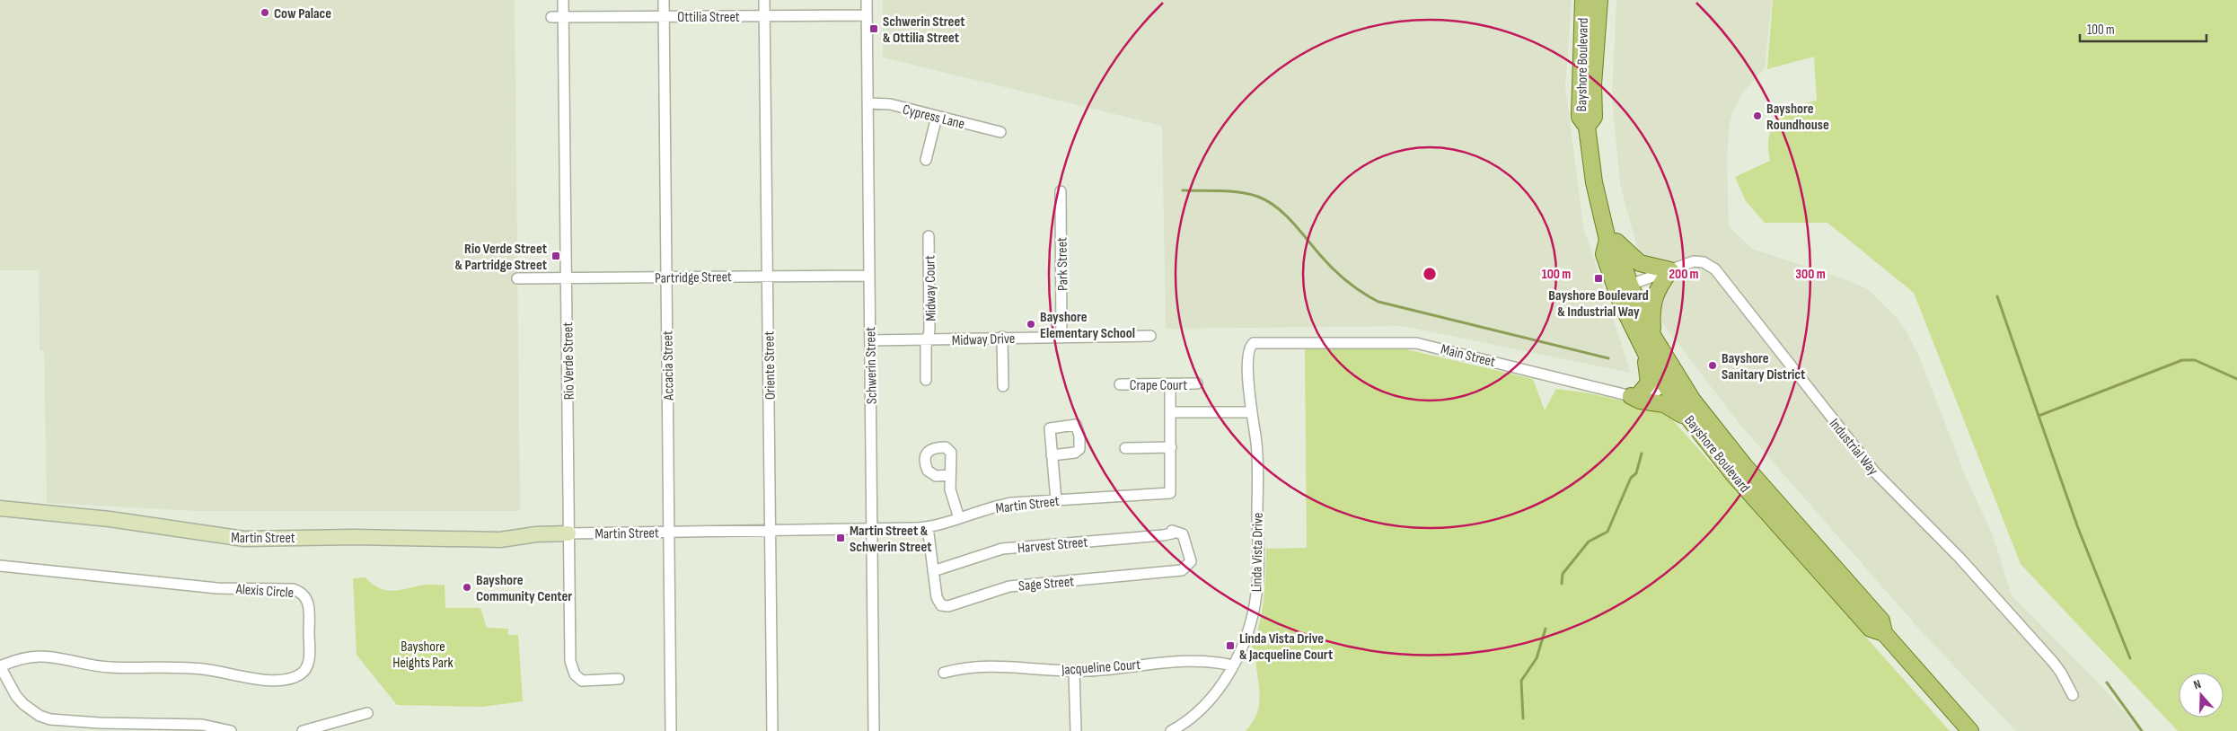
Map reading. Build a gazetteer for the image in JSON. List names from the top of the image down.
{
  "streets": {
    "main road": ["Bayshore Boulevard"],
    "street": [
      "Ottilia Street",
      "Cypress Lane",
      "Park Street",
      "Partridge Street",
      "Midway Court",
      "Midway Drive",
      "Main Street",
      "Rio Verde Street",
      "Accacia Street",
      "Oriente Street",
      "Schwerin Street",
      "Crape Court",
      "Industrial Way",
      "Martin Street",
      "Harvest Street",
      "Linda Vista Drive",
      "Sage Street",
      "Alexis Circle",
      "Jacqueline Court"
    ]
  },
  "crossings": [
    ["Ottilia Street", "Rio Verde Street"],
    ["Ottilia Street", "Accacia Street"],
    ["Ottilia Street", "Oriente Street"],
    ["Ottilia Street", "Schwerin Street"],
    ["Bayshore Boulevard", "Industrial Way"],
    ["Cypress Lane", "Schwerin Street"],
    ["Park Street", "Midway Drive"],
    ["Partridge Street", "Rio Verde Street"],
    ["Partridge Street", "Accacia Street"],
    ["Partridge Street", "Oriente Street"],
    ["Partridge Street", "Schwerin Street"],
    ["Midway Court", "Midway Drive"],
    ["Midway Drive", "Schwerin Street"],
    ["Main Street", "Linda Vista Drive"],
    ["Rio Verde Street", "Martin Street"],
    ["Accacia Street", "Martin Street"],
    ["Oriente Street", "Martin Street"],
    ["Schwerin Street", "Martin Street"],
    ["Crape Court", "Martin Street"],
    ["Martin Street", "Sage Street"],
    ["Harvest Street", "Sage Street"],
    ["Linda Vista Drive", "Jacqueline Court"]
  ],
  "parks": ["Bayshore Heights Park"],
  "places": {
    "other": [
      "Cow Palace",
      "Bayshore Roundhouse",
      "Bayshore Elementary School",
      "Bayshore Sanitary District",
      "Bayshore Community Center"
    ],
    "transit": [
      "Schwerin Street & Ottilia Street",
      "Rio Verde Street & Partridge Street",
      "Bayshore Boulevard & Industrial Way",
      "Martin Street & Schwerin Street",
      "Linda Vista Drive & Jacqueline Court"
    ]
  },
  "scale_bar": "100 m",
  "north": "top",
  "rings": ["100 m", "200 m", "300 m"]
}
